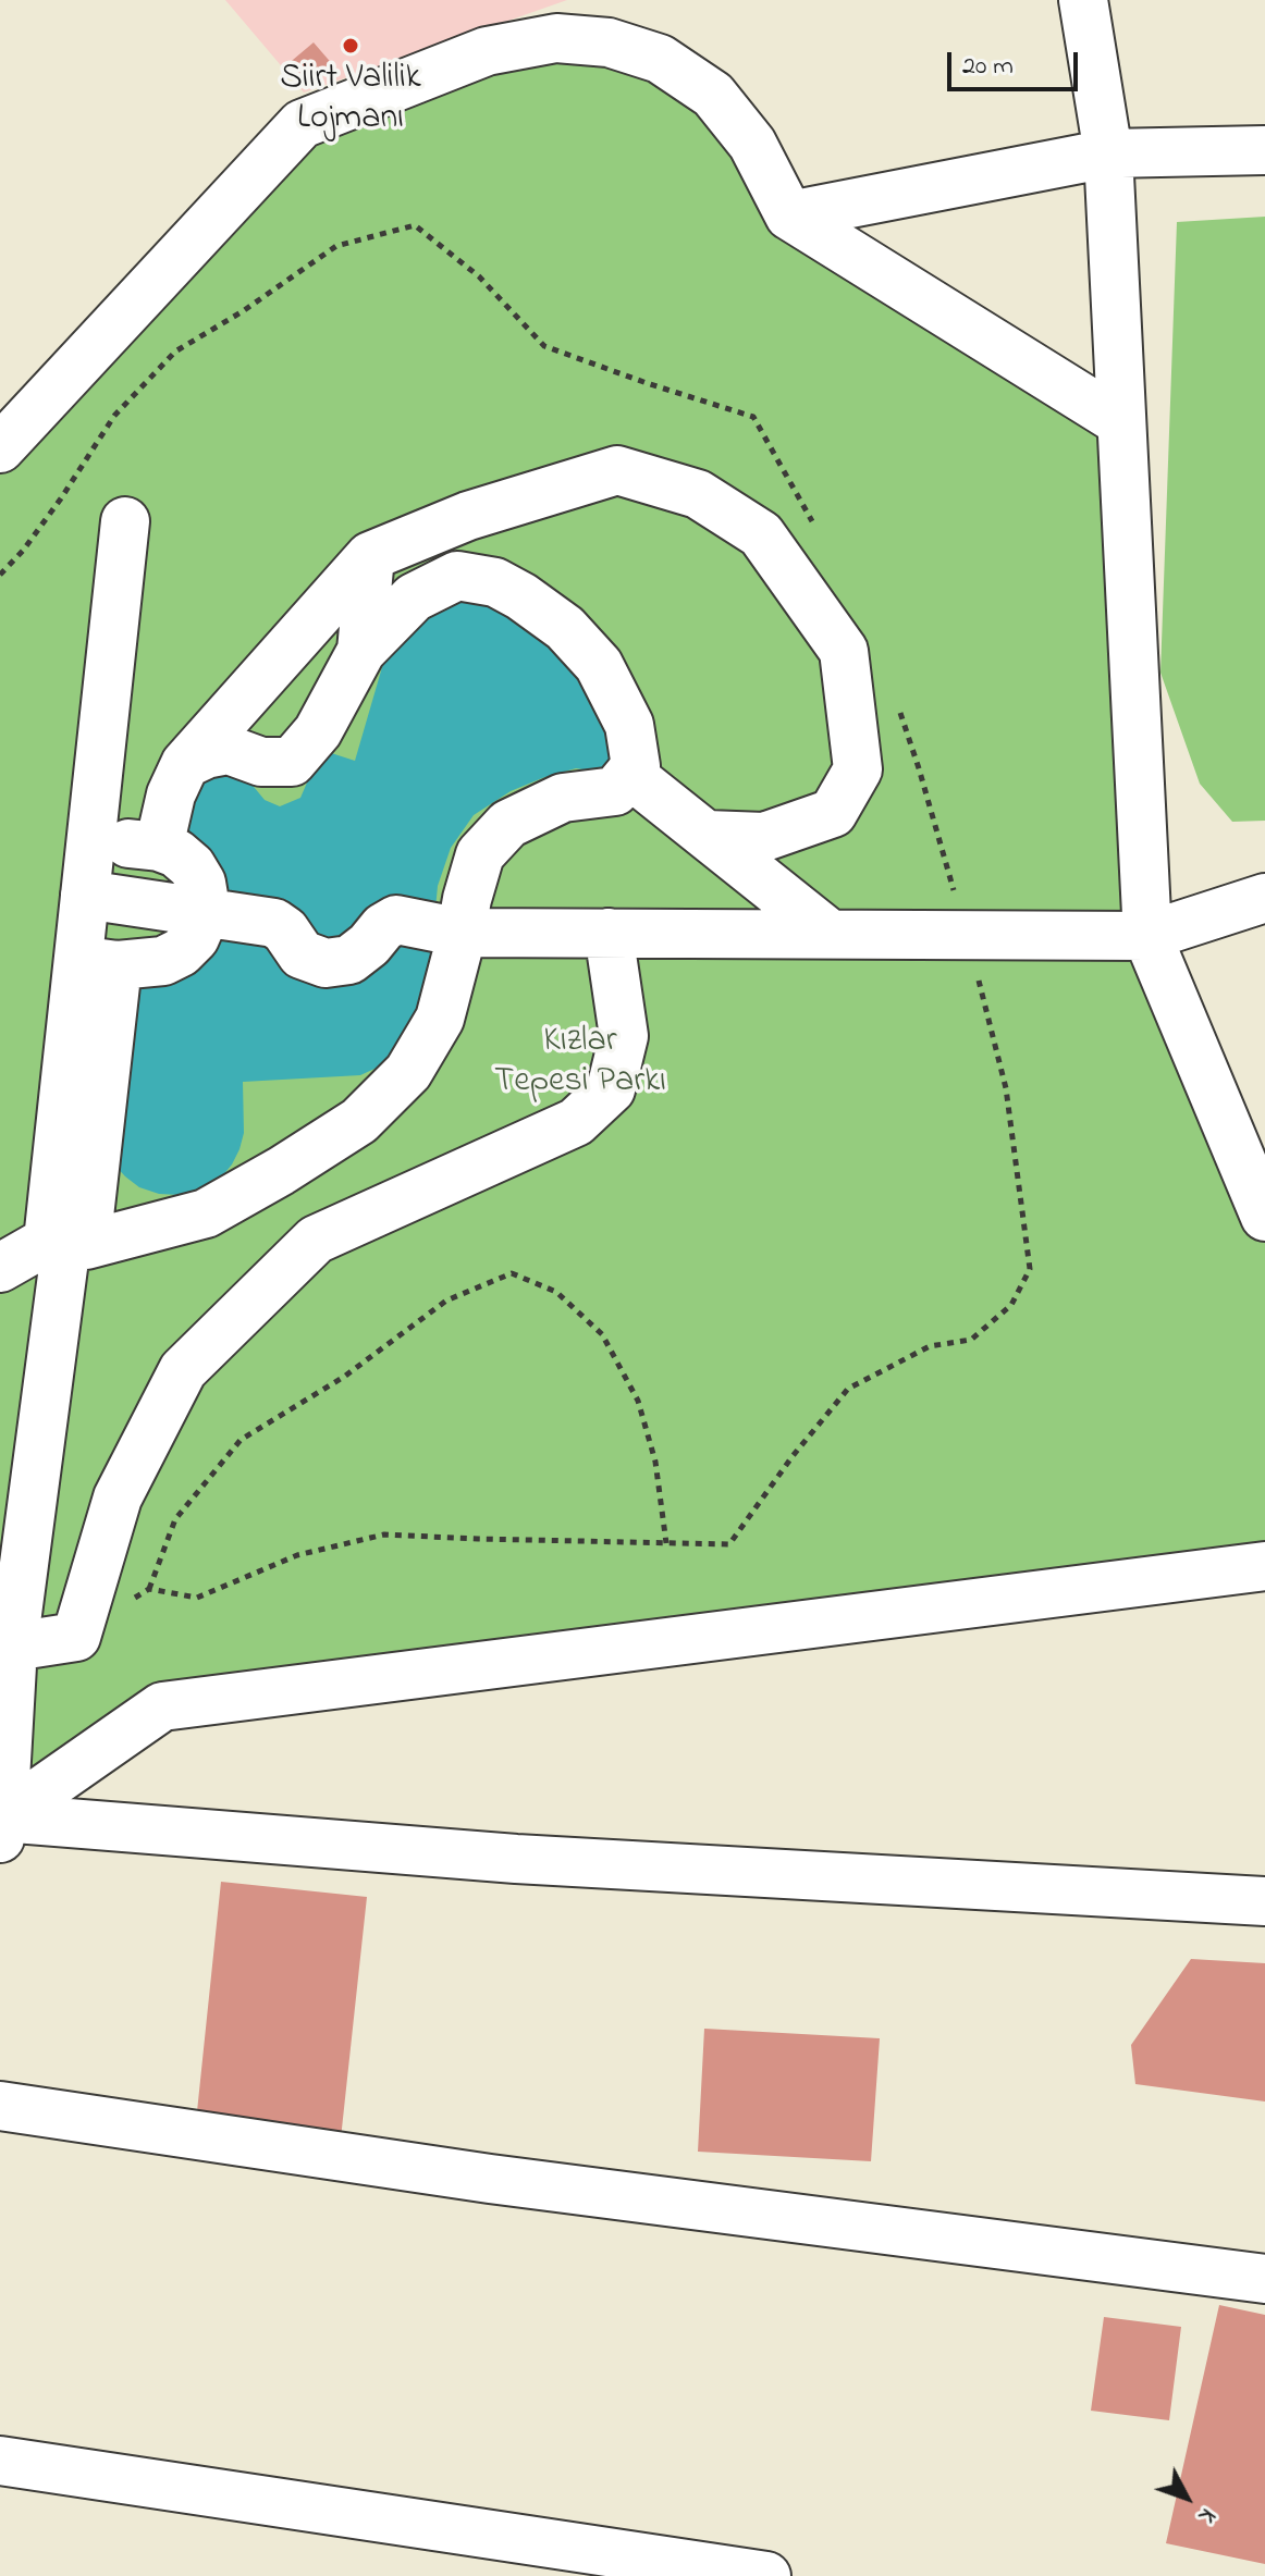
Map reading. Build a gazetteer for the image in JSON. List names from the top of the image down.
{
  "parks": ["Kızlar Tepesi Parkı"],
  "places": ["Siirt Valilik Lojmanı"],
  "scale_bar": "20 m",
  "north": "bottom right"
}
